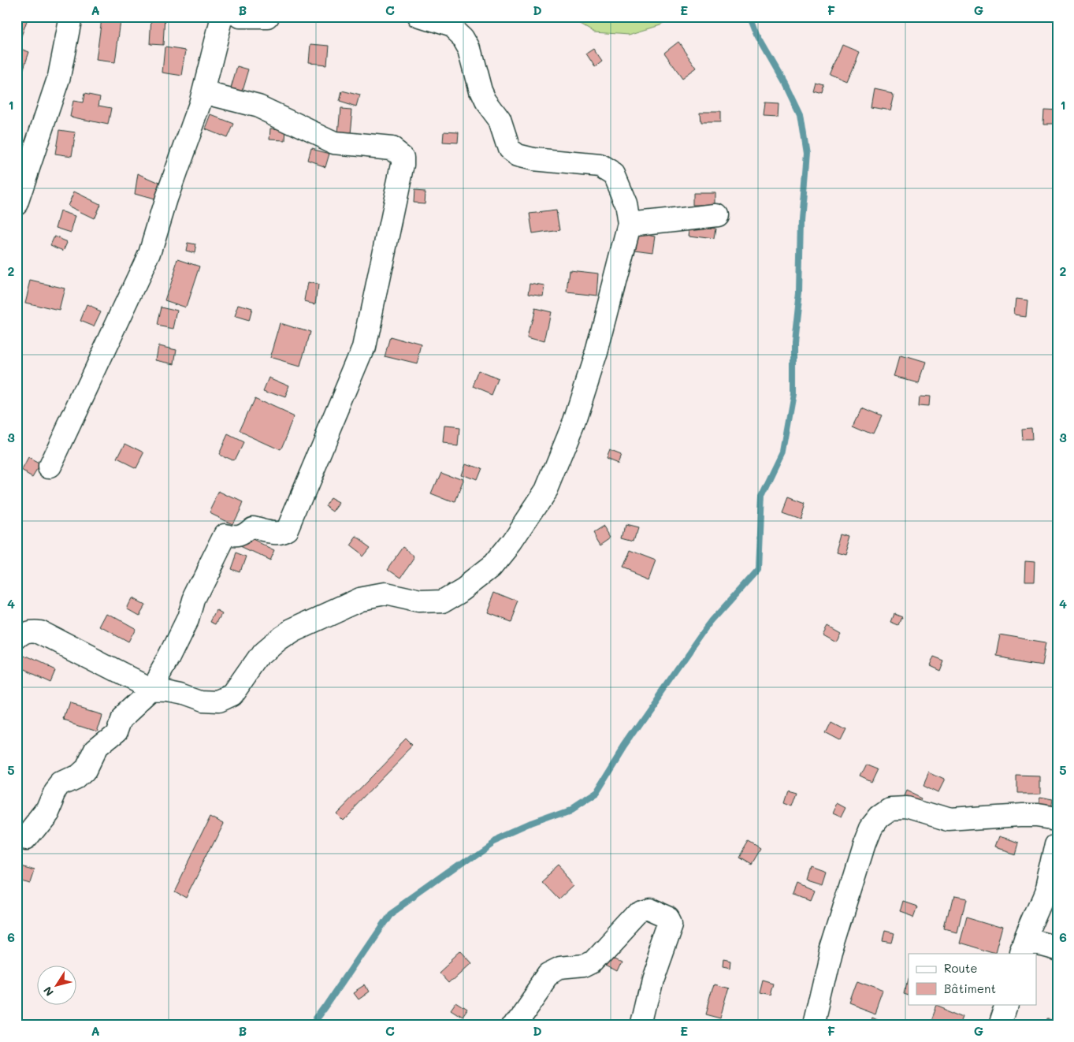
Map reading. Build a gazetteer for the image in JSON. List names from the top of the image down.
{
  "legend": ["Route", "Bâtiment"],
  "north": "bottom left",
  "grid": {
    "columns": [
      "A",
      "B",
      "C",
      "D",
      "E",
      "F",
      "G"
    ],
    "rows": [
      "1",
      "2",
      "3",
      "4",
      "5",
      "6"
    ]
  }
}
